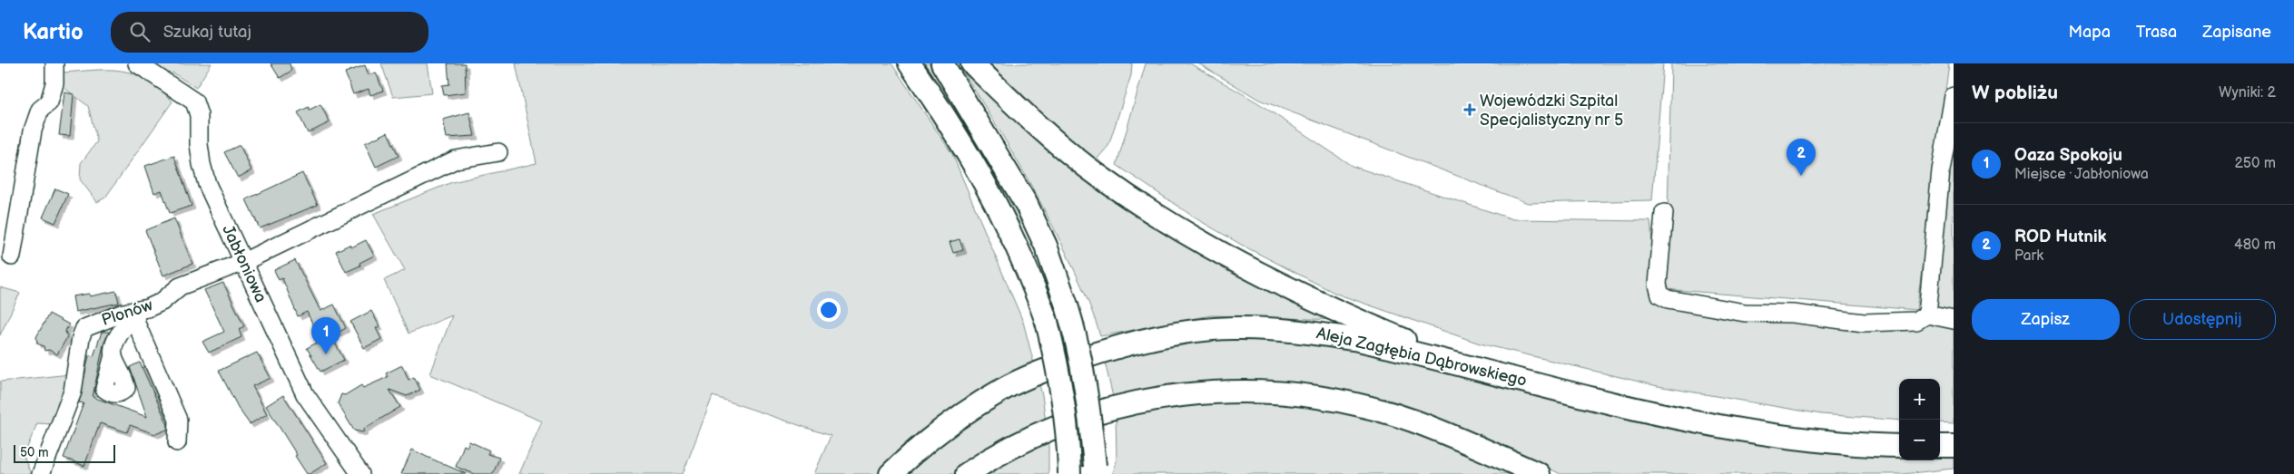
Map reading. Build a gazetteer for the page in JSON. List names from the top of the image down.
{
  "streets": {
    "main road": ["Aleja Zagłębia Dąbrowskiego"],
    "street": ["Jabłoniowa", "Plonów"]
  },
  "crossings": [
    ["Jabłoniowa", "Plonów"]
  ],
  "places": {
    "health": ["Wojewódzki Szpital Specjalistyczny nr 5"]
  },
  "scale_bar": "50 m",
  "page": {
    "header": "Kartio",
    "search": "Szukaj tutaj",
    "nav": ["Mapa", "Trasa", "Zapisane"],
    "heading": ["W pobliżu", "Wyniki: 2"],
    "list": [
      {
        "mark": "1",
        "name": "Oaza Spokoju",
        "note": "Miejsce · Jabłoniowa",
        "value": "250 m"
      },
      {
        "mark": "2",
        "name": "ROD Hutnik",
        "note": "Park",
        "value": "480 m"
      }
    ],
    "pins": ["2", "1"],
    "buttons": ["Zapisz", "Udostępnij"],
    "map_buttons": ["+", "−"],
    "scale": "50 m"
  }
}
